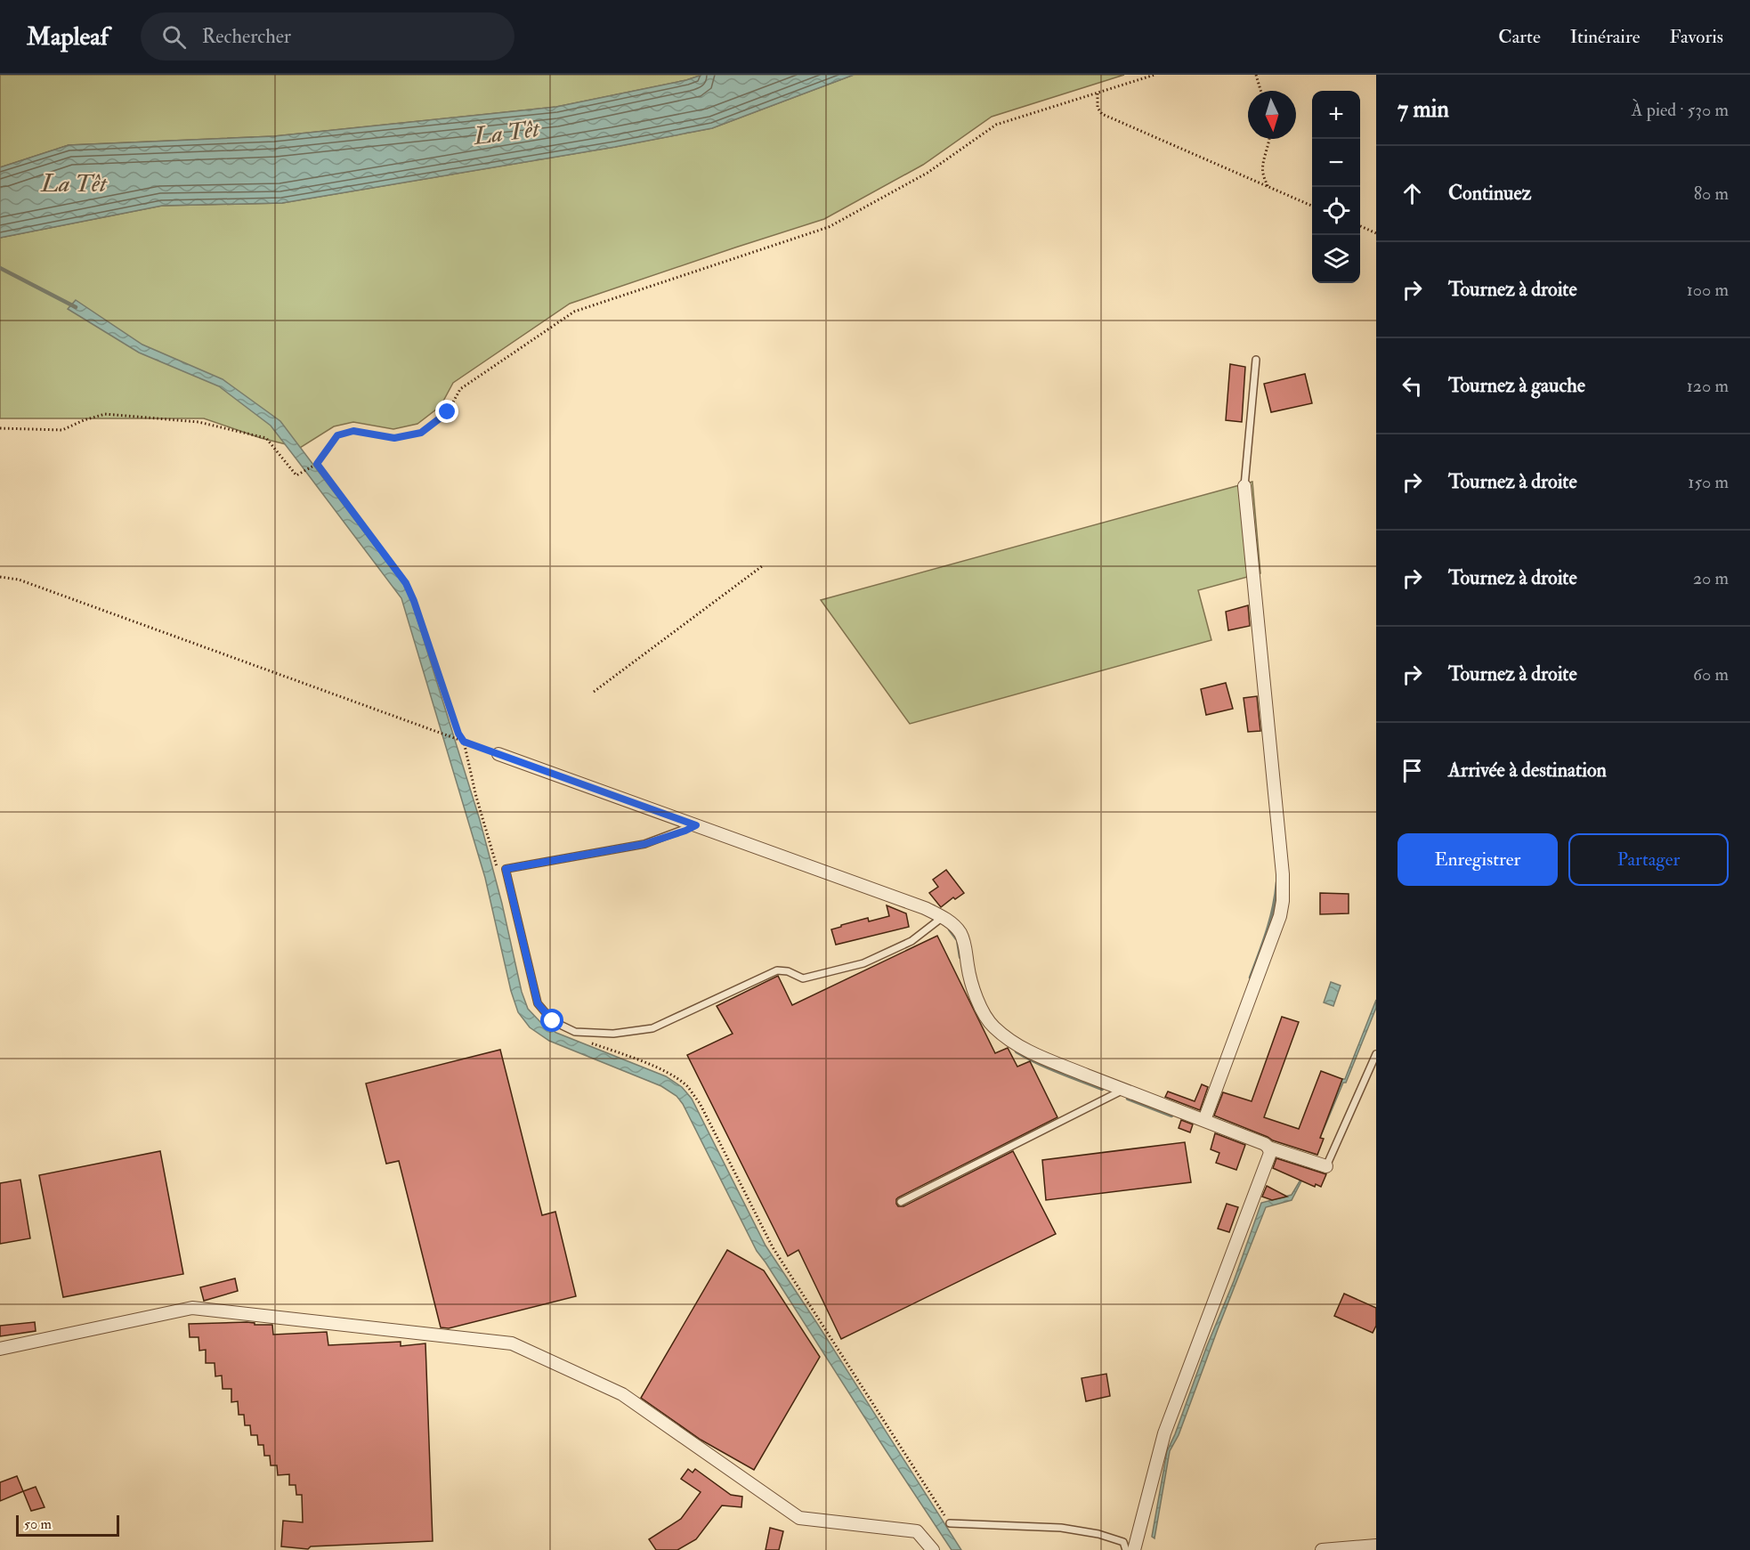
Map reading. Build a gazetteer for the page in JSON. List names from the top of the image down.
{
  "water": ["La Têt"],
  "scale_bar": "50 m",
  "north": "bottom",
  "page": {
    "header": "Mapleaf",
    "search": "Rechercher",
    "nav": ["Carte", "Itinéraire", "Favoris"],
    "heading": ["7 min", "À pied · 530 m"],
    "map_buttons": ["+", "−"],
    "list": [
      ["Continuez", "80 m"],
      ["Tournez à droite", "100 m"],
      ["Tournez à gauche", "120 m"],
      ["Tournez à droite", "150 m"],
      ["Tournez à droite", "20 m"],
      ["Tournez à droite", "60 m"],
      "Arrivée à destination"
    ],
    "buttons": ["Enregistrer", "Partager"],
    "scale": "50 m"
  }
}
